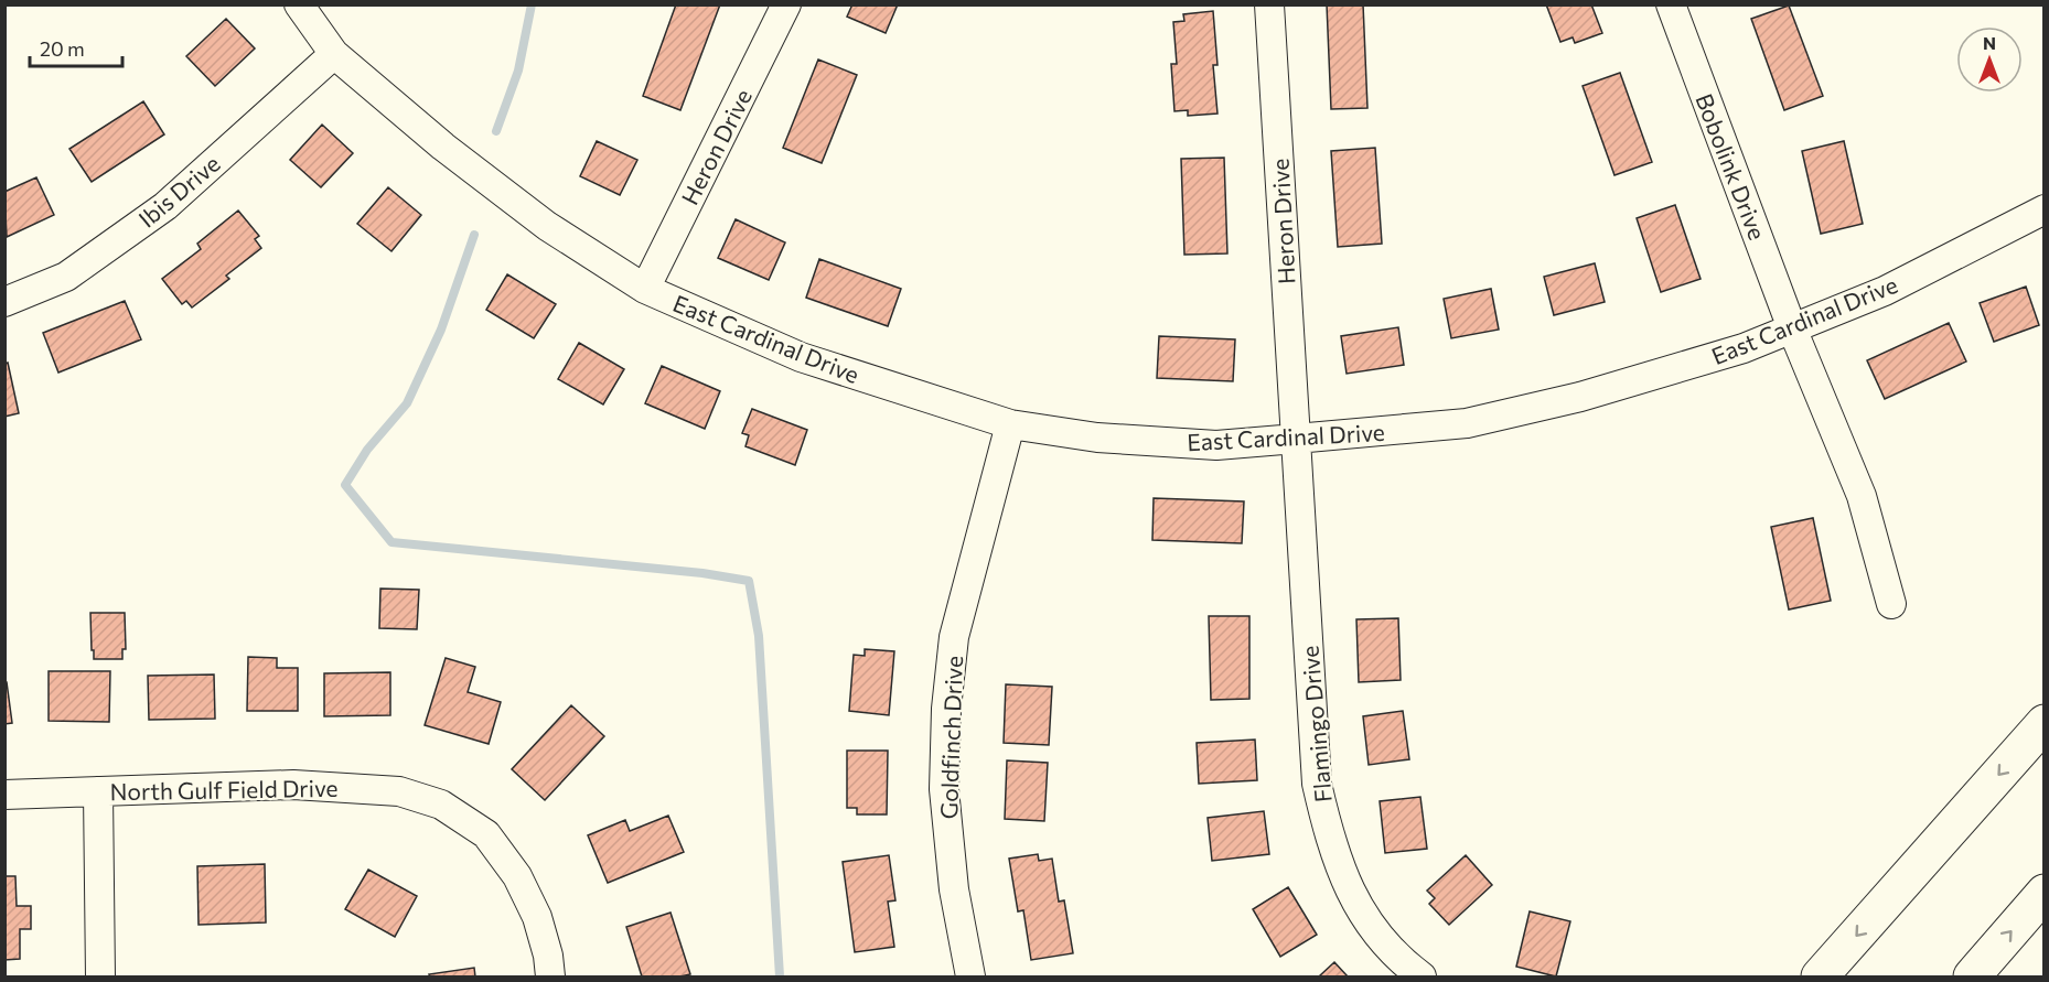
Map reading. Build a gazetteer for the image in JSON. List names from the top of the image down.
{
  "streets": {
    "street": [
      "Heron Drive",
      "Bobolink Drive",
      "Ibis Drive",
      "East Cardinal Drive",
      "Flamingo Drive",
      "Goldfinch Drive",
      "North Gulf Field Drive"
    ]
  },
  "crossings": [
    ["Heron Drive", "East Cardinal Drive"],
    ["Heron Drive", "Flamingo Drive"],
    ["Bobolink Drive", "East Cardinal Drive"],
    ["Ibis Drive", "East Cardinal Drive"],
    ["East Cardinal Drive", "Flamingo Drive"],
    ["East Cardinal Drive", "Goldfinch Drive"]
  ],
  "scale_bar": "20 m",
  "north": "top"
}
